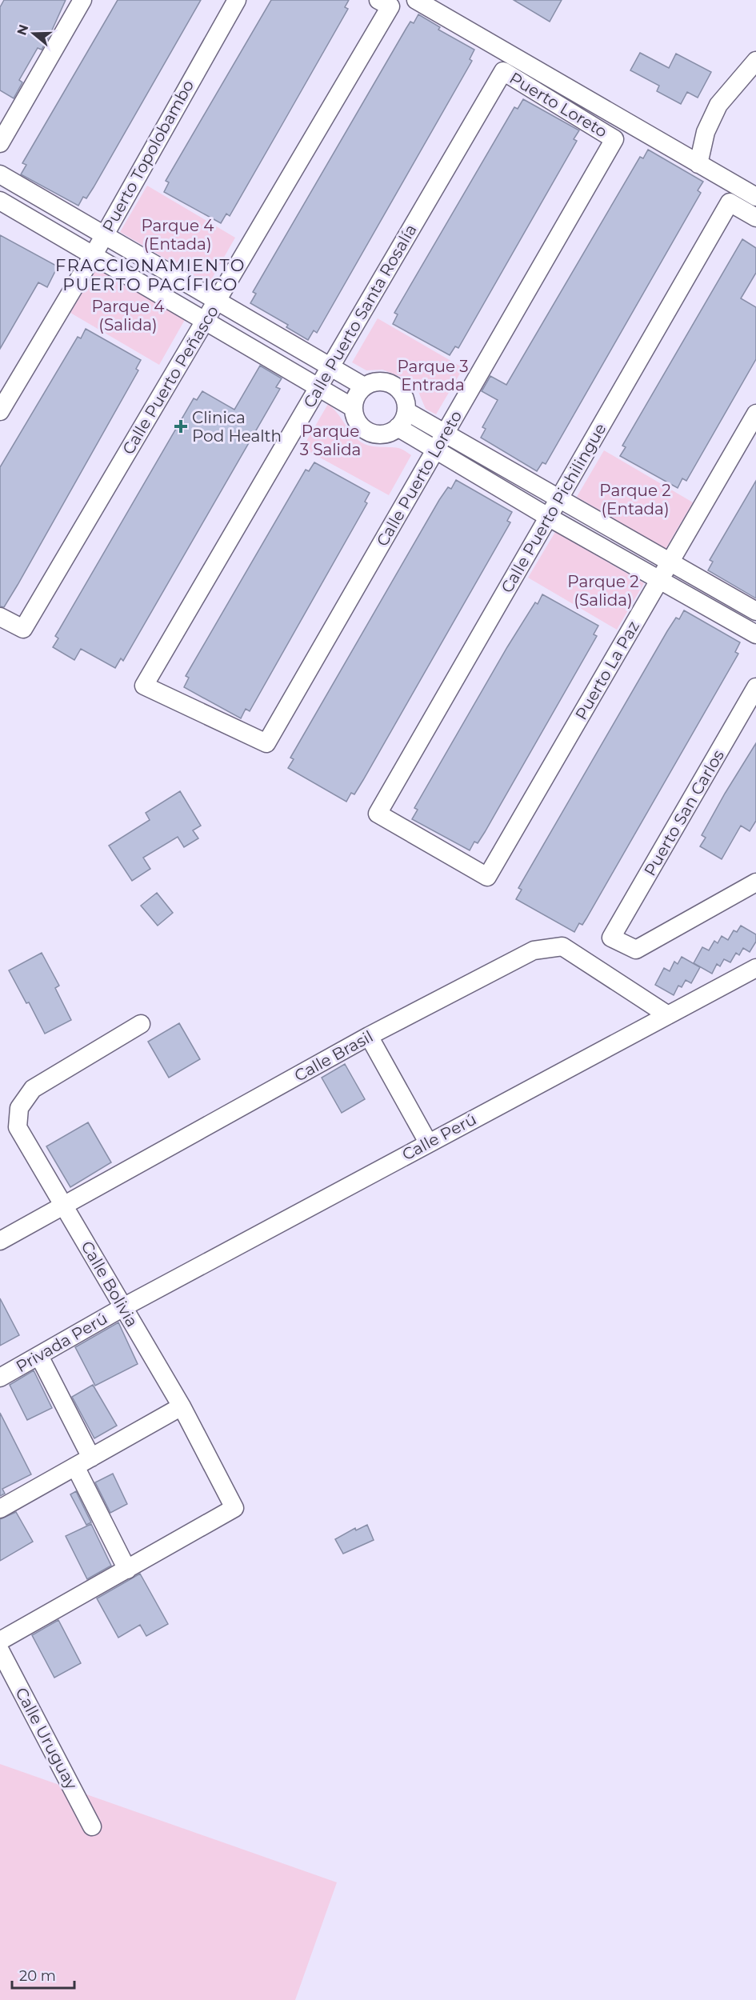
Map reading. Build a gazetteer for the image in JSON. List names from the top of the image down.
{
  "streets": {
    "street": [
      "Puerto Loreto",
      "Puerto Topolobambo",
      "Calle Puerto Santa Rosalía",
      "Calle Puerto Peñasco",
      "Calle Puerto Loreto",
      "Calle Puerto Pichilingue",
      "Puerto La Paz",
      "Puerto San Carlos",
      "Calle Brasil",
      "Calle Perú",
      "Calle Bolivia",
      "Privada Perú",
      "Calle Uruguay"
    ]
  },
  "crossings": [
    ["Puerto Loreto", "Calle Puerto Santa Rosalía"],
    ["Puerto Loreto", "Calle Puerto Loreto"],
    ["Calle Puerto Santa Rosalía", "Calle Puerto Loreto"],
    ["Calle Puerto Pichilingue", "Puerto La Paz"],
    ["Calle Brasil", "Calle Perú"],
    ["Calle Brasil", "Calle Bolivia"],
    ["Calle Perú", "Calle Bolivia"],
    ["Calle Perú", "Privada Perú"],
    ["Calle Bolivia", "Privada Perú"]
  ],
  "districts": ["FRACCIONAMIENTO PUERTO PACÍFICO"],
  "parks": [
    "Parque 4 (Entada)",
    "Parque 4 (Salida)",
    "Parque 3 Entrada",
    "Parque 3 Salida",
    "Parque 2 (Entada)",
    "Parque 2 (Salida)"
  ],
  "places": {
    "health": ["Clinica Pod Health"]
  },
  "scale_bar": "20 m",
  "north": "left"
}
